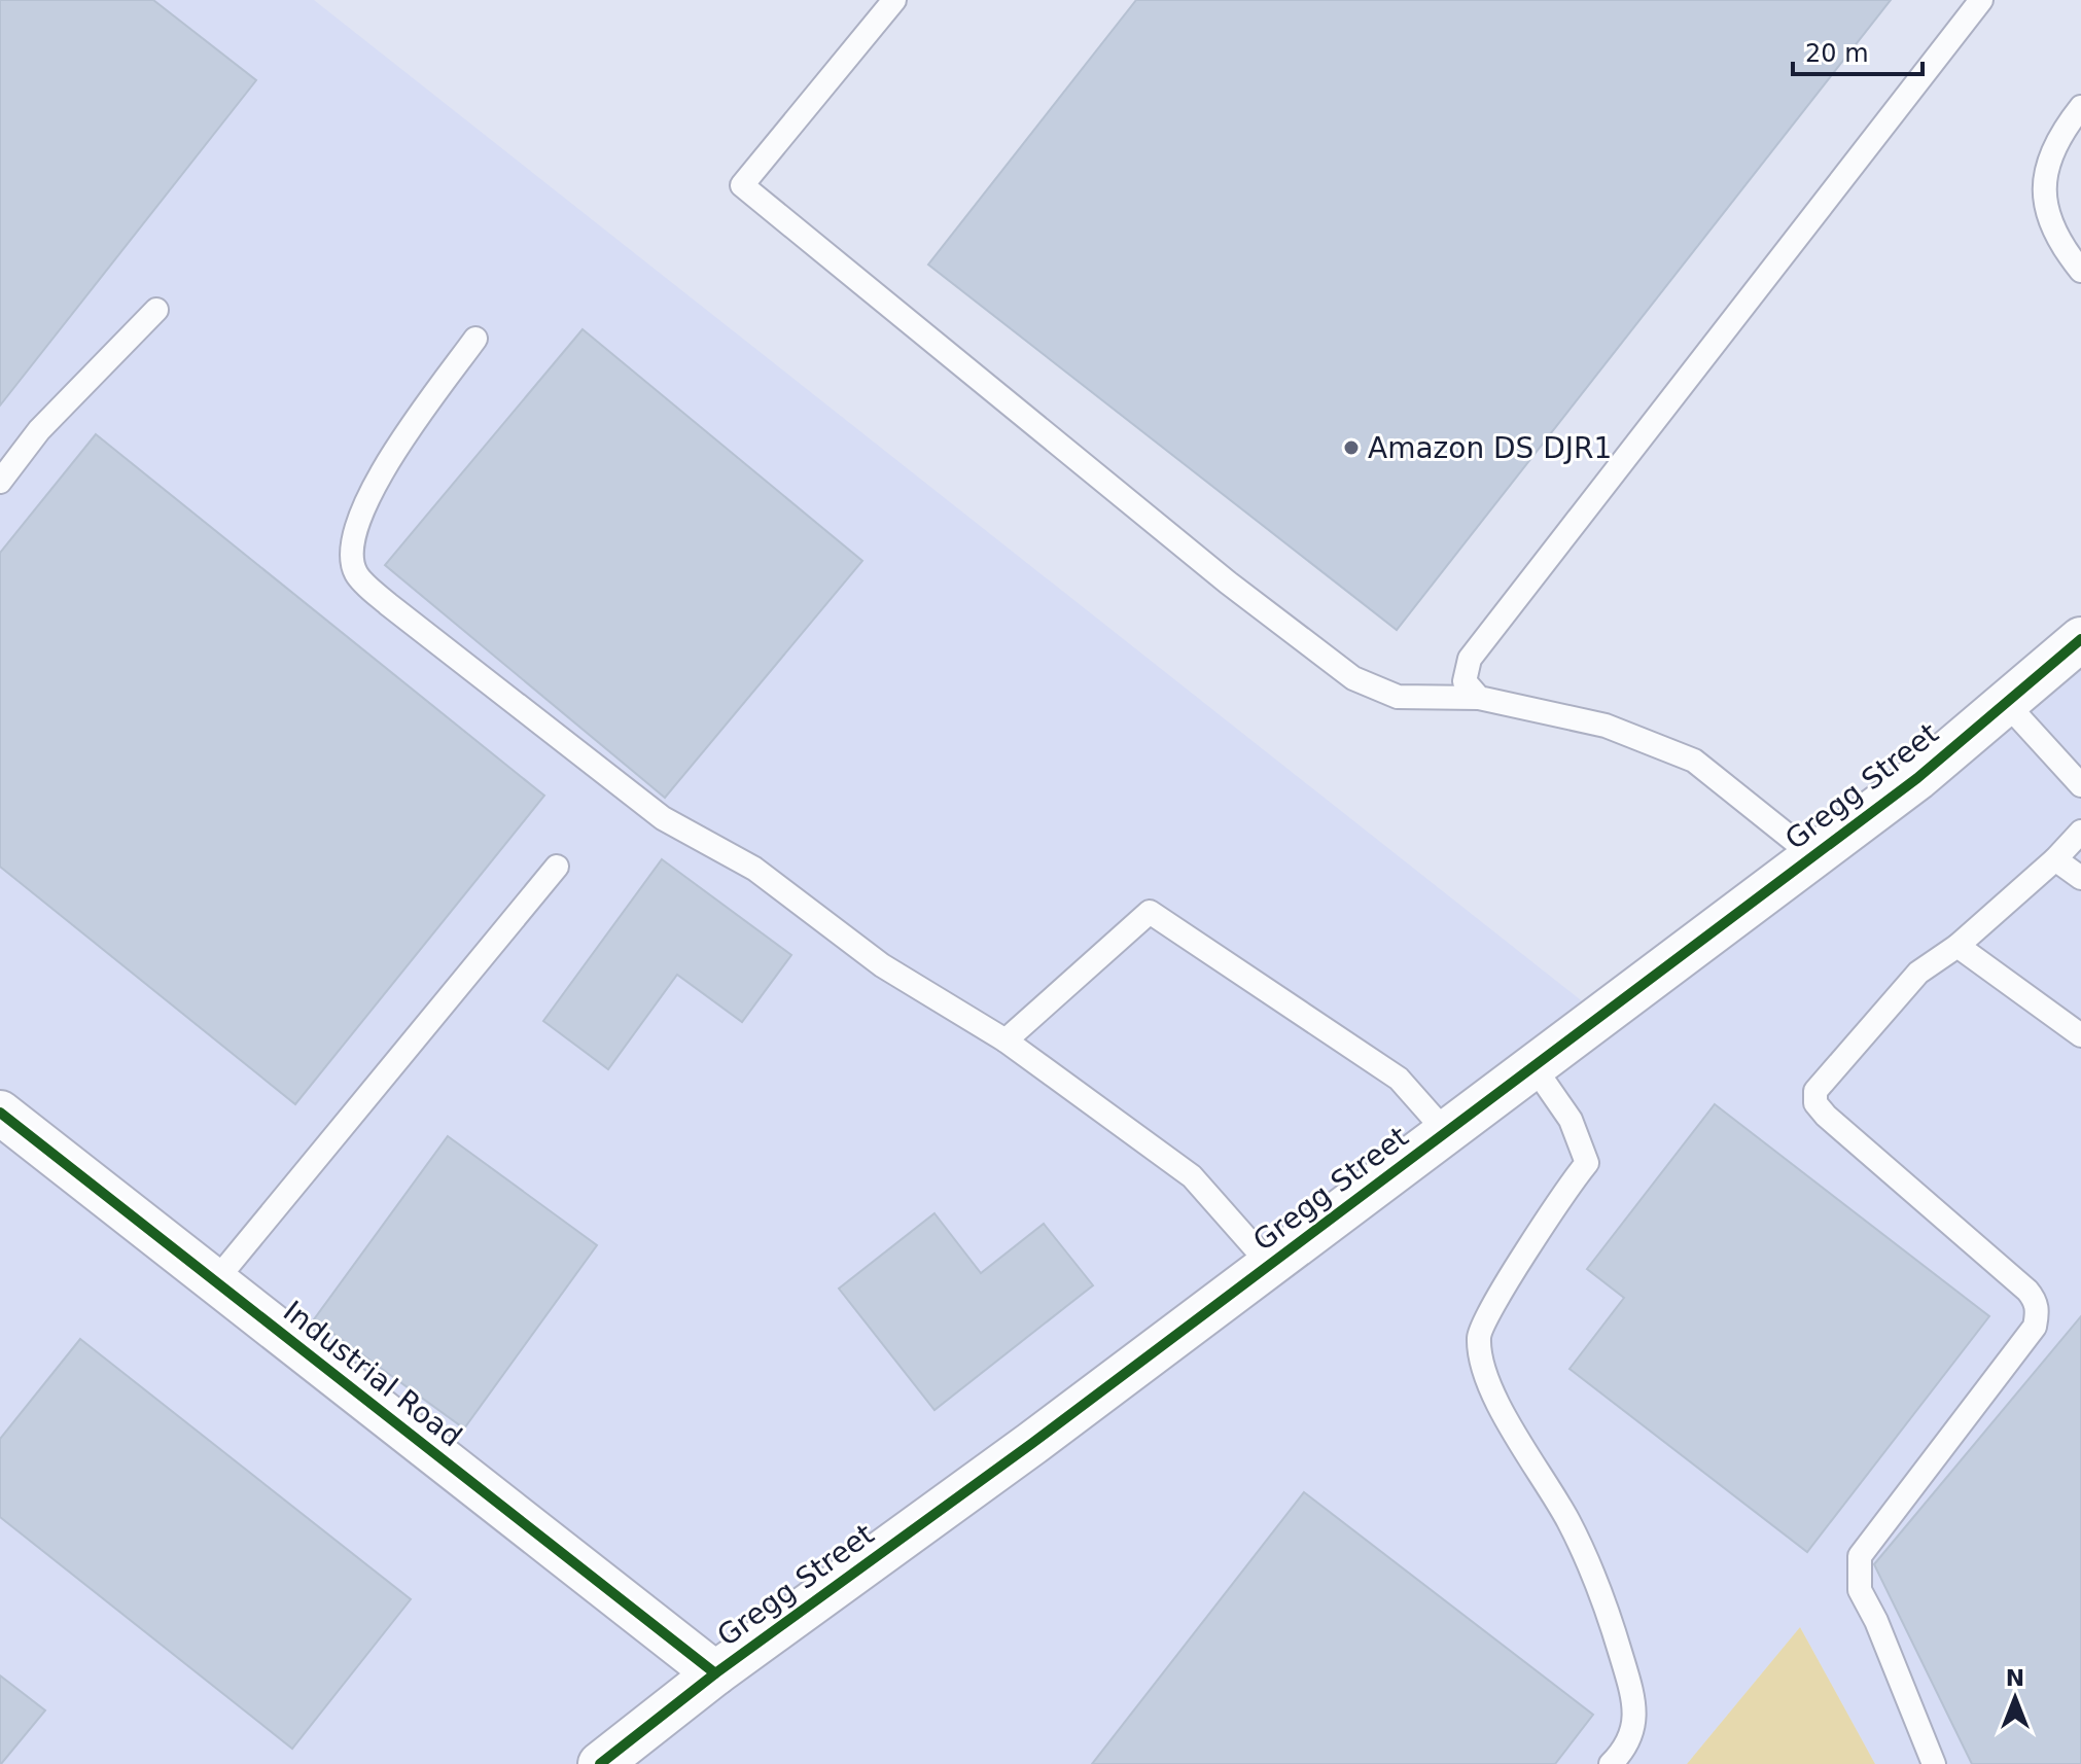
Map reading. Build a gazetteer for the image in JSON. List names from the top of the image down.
{
  "streets": {
    "street": ["Gregg Street", "Industrial Road"]
  },
  "crossings": [
    ["Gregg Street", "Industrial Road"]
  ],
  "places": ["Amazon DS DJR1"],
  "scale_bar": "20 m",
  "north": "top"
}
